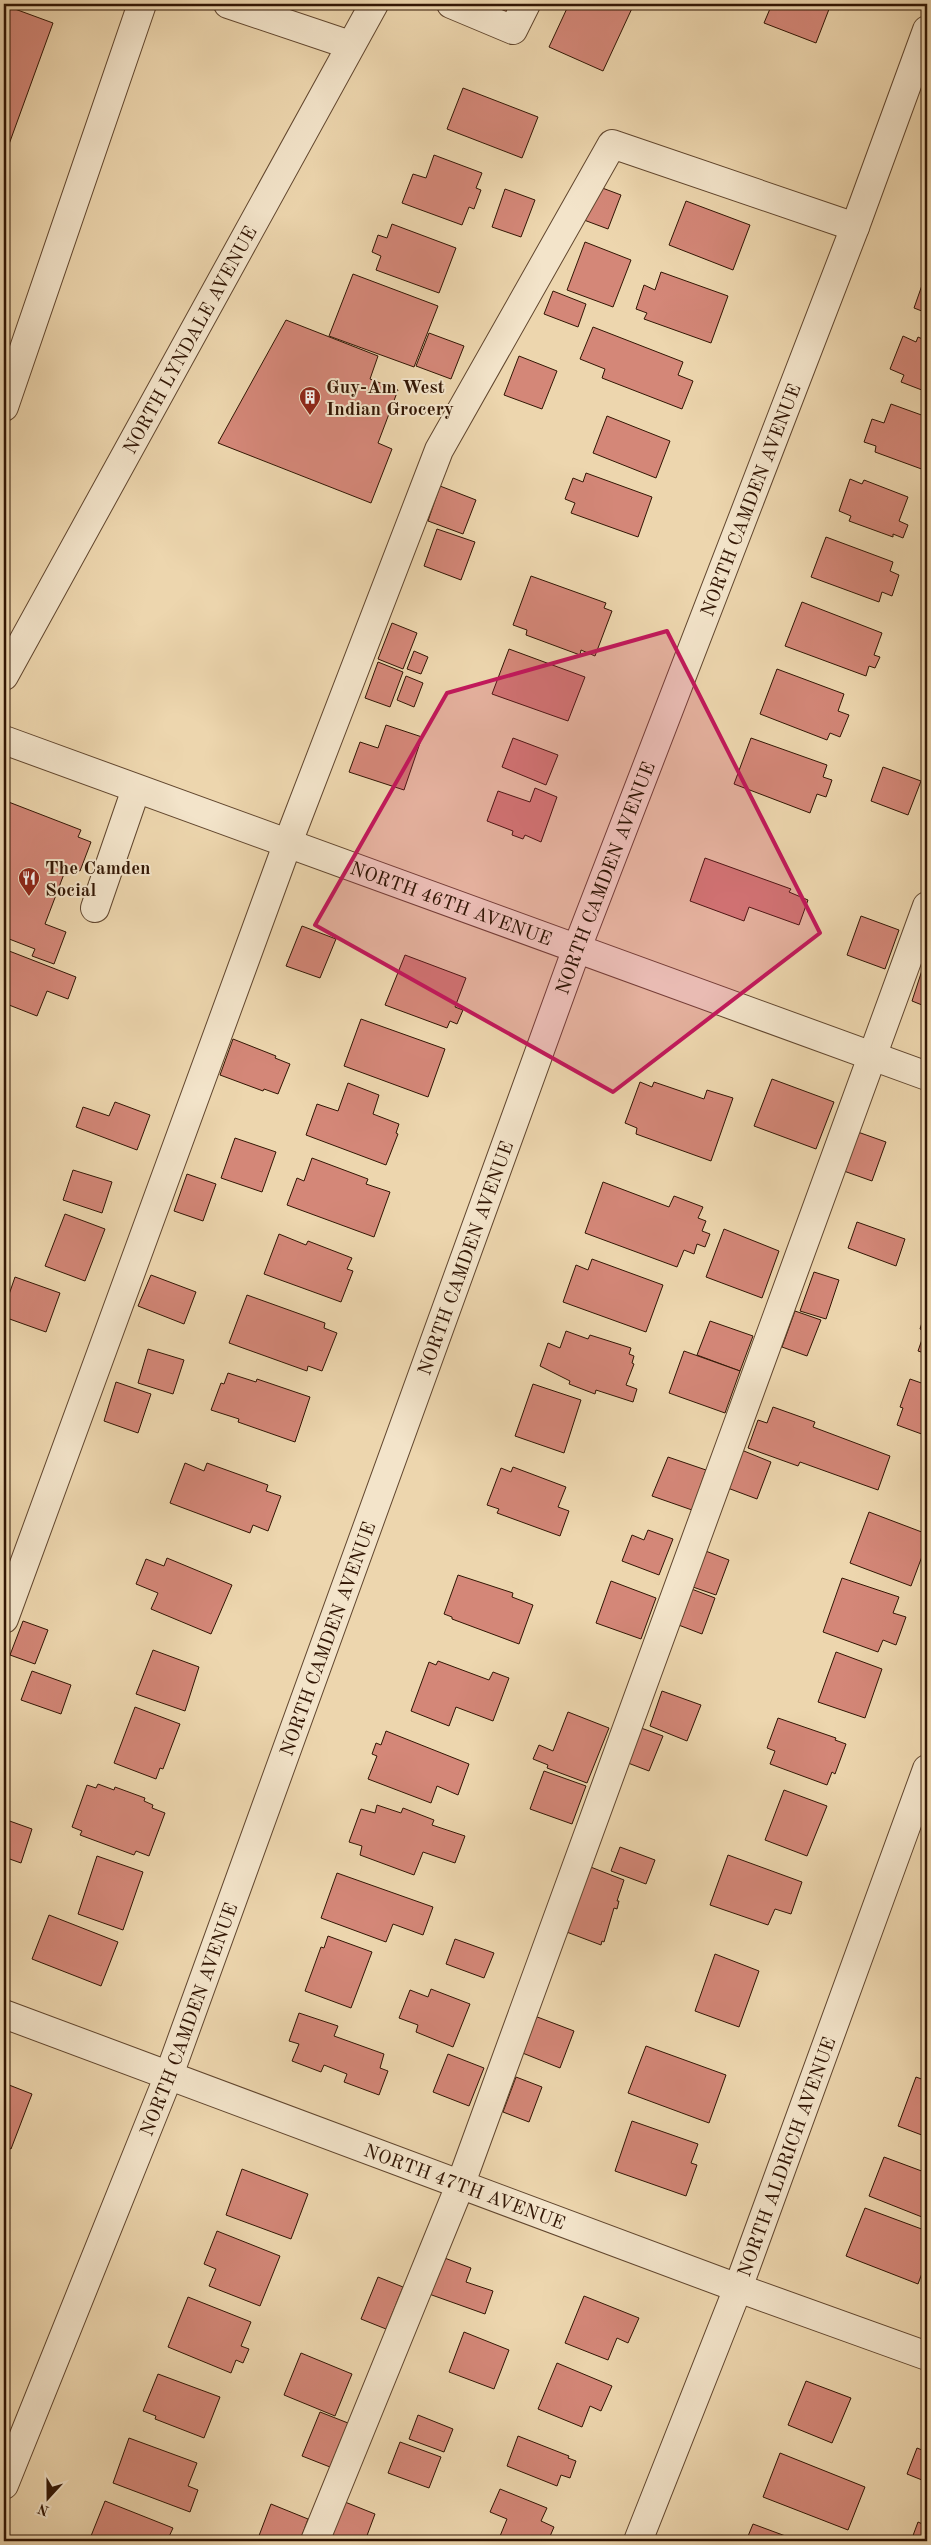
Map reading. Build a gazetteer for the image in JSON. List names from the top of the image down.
{
  "streets": {
    "street": [
      "NORTH LYNDALE AVENUE",
      "NORTH CAMDEN AVENUE",
      "NORTH 46TH AVENUE",
      "NORTH ALDRICH AVENUE",
      "NORTH 47TH AVENUE"
    ]
  },
  "crossings": [
    ["NORTH CAMDEN AVENUE", "NORTH 46TH AVENUE"],
    ["NORTH CAMDEN AVENUE", "NORTH 47TH AVENUE"],
    ["NORTH ALDRICH AVENUE", "NORTH 47TH AVENUE"]
  ],
  "places": {
    "building": ["Guy-Am West Indian Grocery"],
    "restaurant": ["The Camden Social"]
  },
  "north": "bottom"
}
